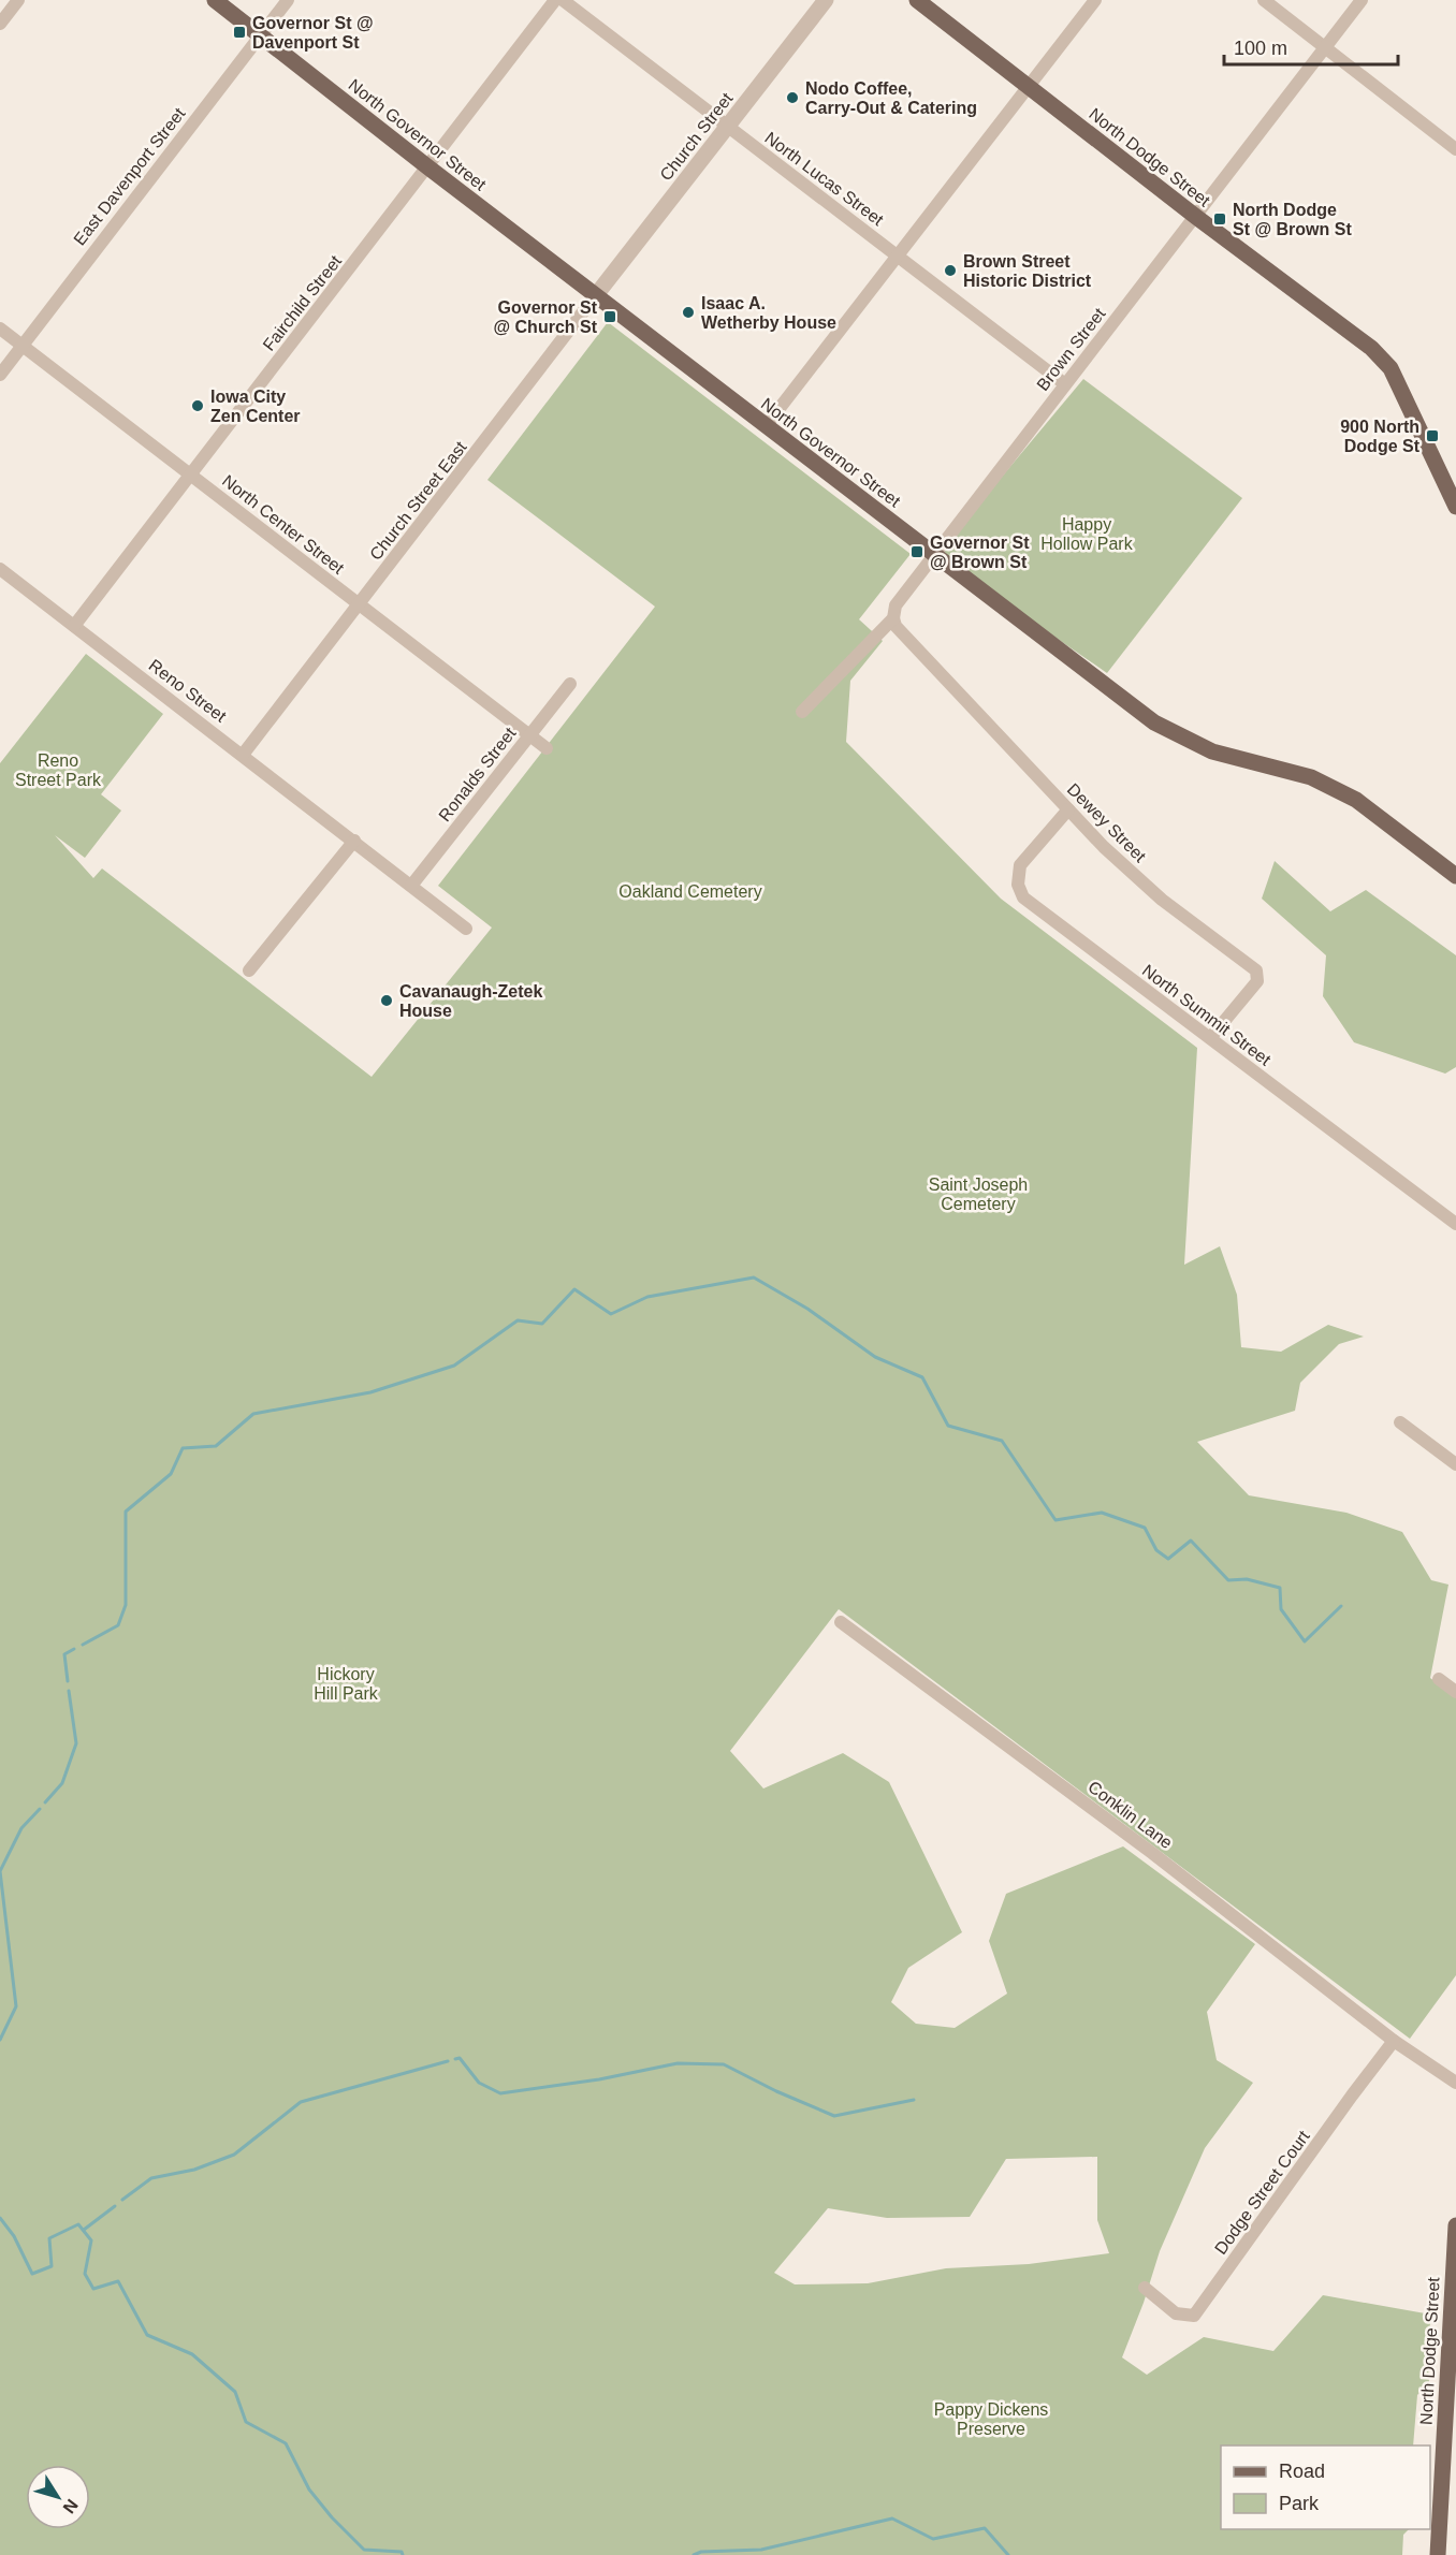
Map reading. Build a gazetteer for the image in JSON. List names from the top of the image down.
{
  "streets": {
    "main road": ["North Governor Street", "North Dodge Street"],
    "street": [
      "Church Street",
      "East Davenport Street",
      "North Lucas Street",
      "Fairchild Street",
      "Brown Street",
      "Church Street East",
      "North Center Street",
      "Reno Street",
      "Ronalds Street",
      "Dewey Street",
      "North Summit Street",
      "Conklin Lane",
      "Dodge Street Court"
    ]
  },
  "crossings": [
    ["North Governor Street", "Church Street"],
    ["North Governor Street", "East Davenport Street"],
    ["North Governor Street", "Fairchild Street"],
    ["North Governor Street", "Brown Street"],
    ["North Governor Street", "Church Street East"],
    ["Church Street", "North Lucas Street"],
    ["Church Street", "Church Street East"],
    ["North Dodge Street", "Brown Street"],
    ["East Davenport Street", "North Center Street"],
    ["North Lucas Street", "Brown Street"],
    ["Fairchild Street", "North Center Street"],
    ["Fairchild Street", "Reno Street"],
    ["Brown Street", "Dewey Street"],
    ["Church Street East", "North Center Street"],
    ["Church Street East", "Reno Street"],
    ["North Center Street", "Ronalds Street"],
    ["Reno Street", "Ronalds Street"],
    ["Dewey Street", "North Summit Street"],
    ["Conklin Lane", "Dodge Street Court"]
  ],
  "parks": [
    "Happy Hollow Park",
    "Reno Street Park",
    "Oakland Cemetery",
    "Saint Joseph Cemetery",
    "Hickory Hill Park",
    "Pappy Dickens Preserve"
  ],
  "places": {
    "transit": [
      "Governor St @ Davenport St",
      "North Dodge St @ Brown St",
      "Governor St @ Church St",
      "900 North Dodge St",
      "Governor St @ Brown St"
    ],
    "other": [
      "Nodo Coffee, Carry-Out & Catering",
      "Brown Street Historic District",
      "Isaac A. Wetherby House",
      "Iowa City Zen Center",
      "Cavanaugh-Zetek House"
    ]
  },
  "legend": ["Road", "Park"],
  "scale_bar": "100 m",
  "north": "bottom right"
}
